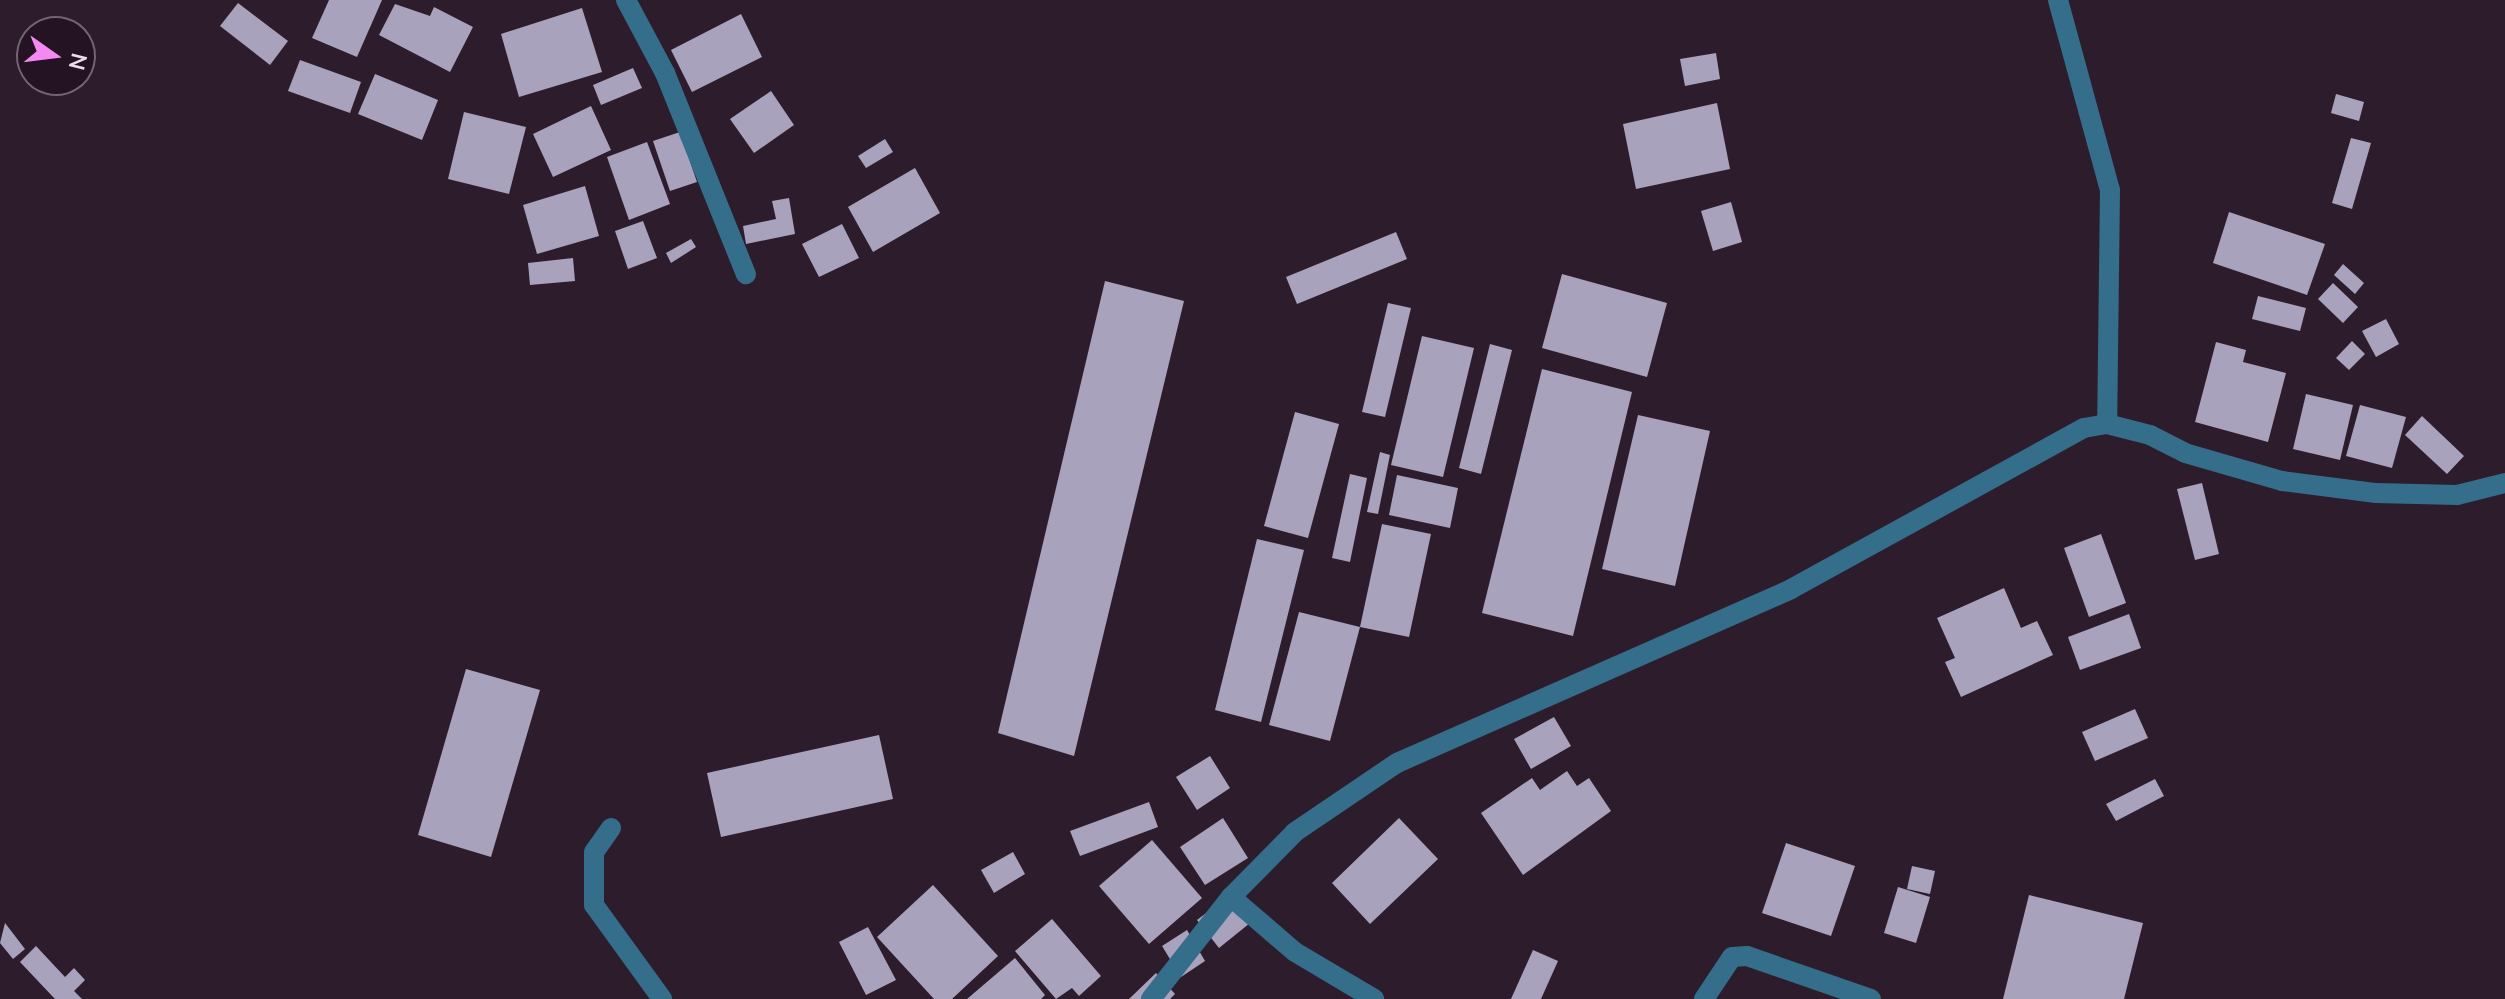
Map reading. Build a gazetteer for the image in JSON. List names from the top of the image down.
{
  "north": "right"
}
